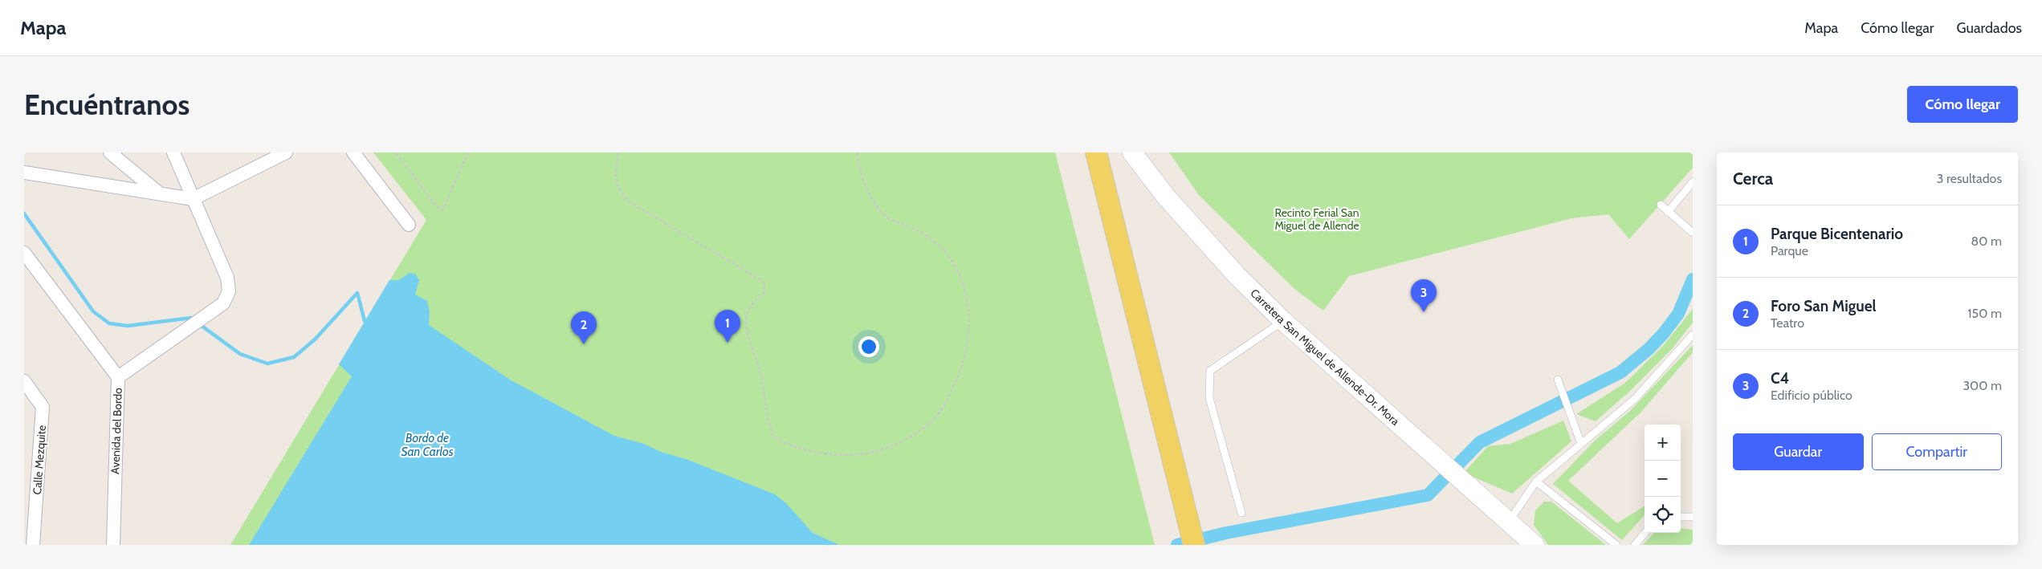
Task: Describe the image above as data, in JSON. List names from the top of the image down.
{
  "streets": {
    "main road": ["Carretera San Miguel de Allende-Dr. Mora"],
    "street": ["Avenida del Bordo", "Calle Mezquite"]
  },
  "water": ["Bordo de San Carlos"],
  "parks": ["Recinto Ferial San Miguel de Allende"],
  "page": {
    "header": "Mapa",
    "nav": ["Mapa", "Cómo llegar", "Guardados"],
    "buttons": [
      "Cómo llegar",
      ["Guardar", "Compartir"]
    ],
    "title": "Encuéntranos",
    "heading": ["Cerca", "3 resultados"],
    "list": [
      {
        "mark": "1",
        "name": "Parque Bicentenario",
        "note": "Parque",
        "value": "80 m"
      },
      {
        "mark": "2",
        "name": "Foro San Miguel",
        "note": "Teatro",
        "value": "150 m"
      },
      {
        "mark": "3",
        "name": "C4",
        "note": "Edificio público",
        "value": "300 m"
      }
    ],
    "pins": ["3", "1", "2"],
    "map_buttons": ["+", "−"]
  }
}
